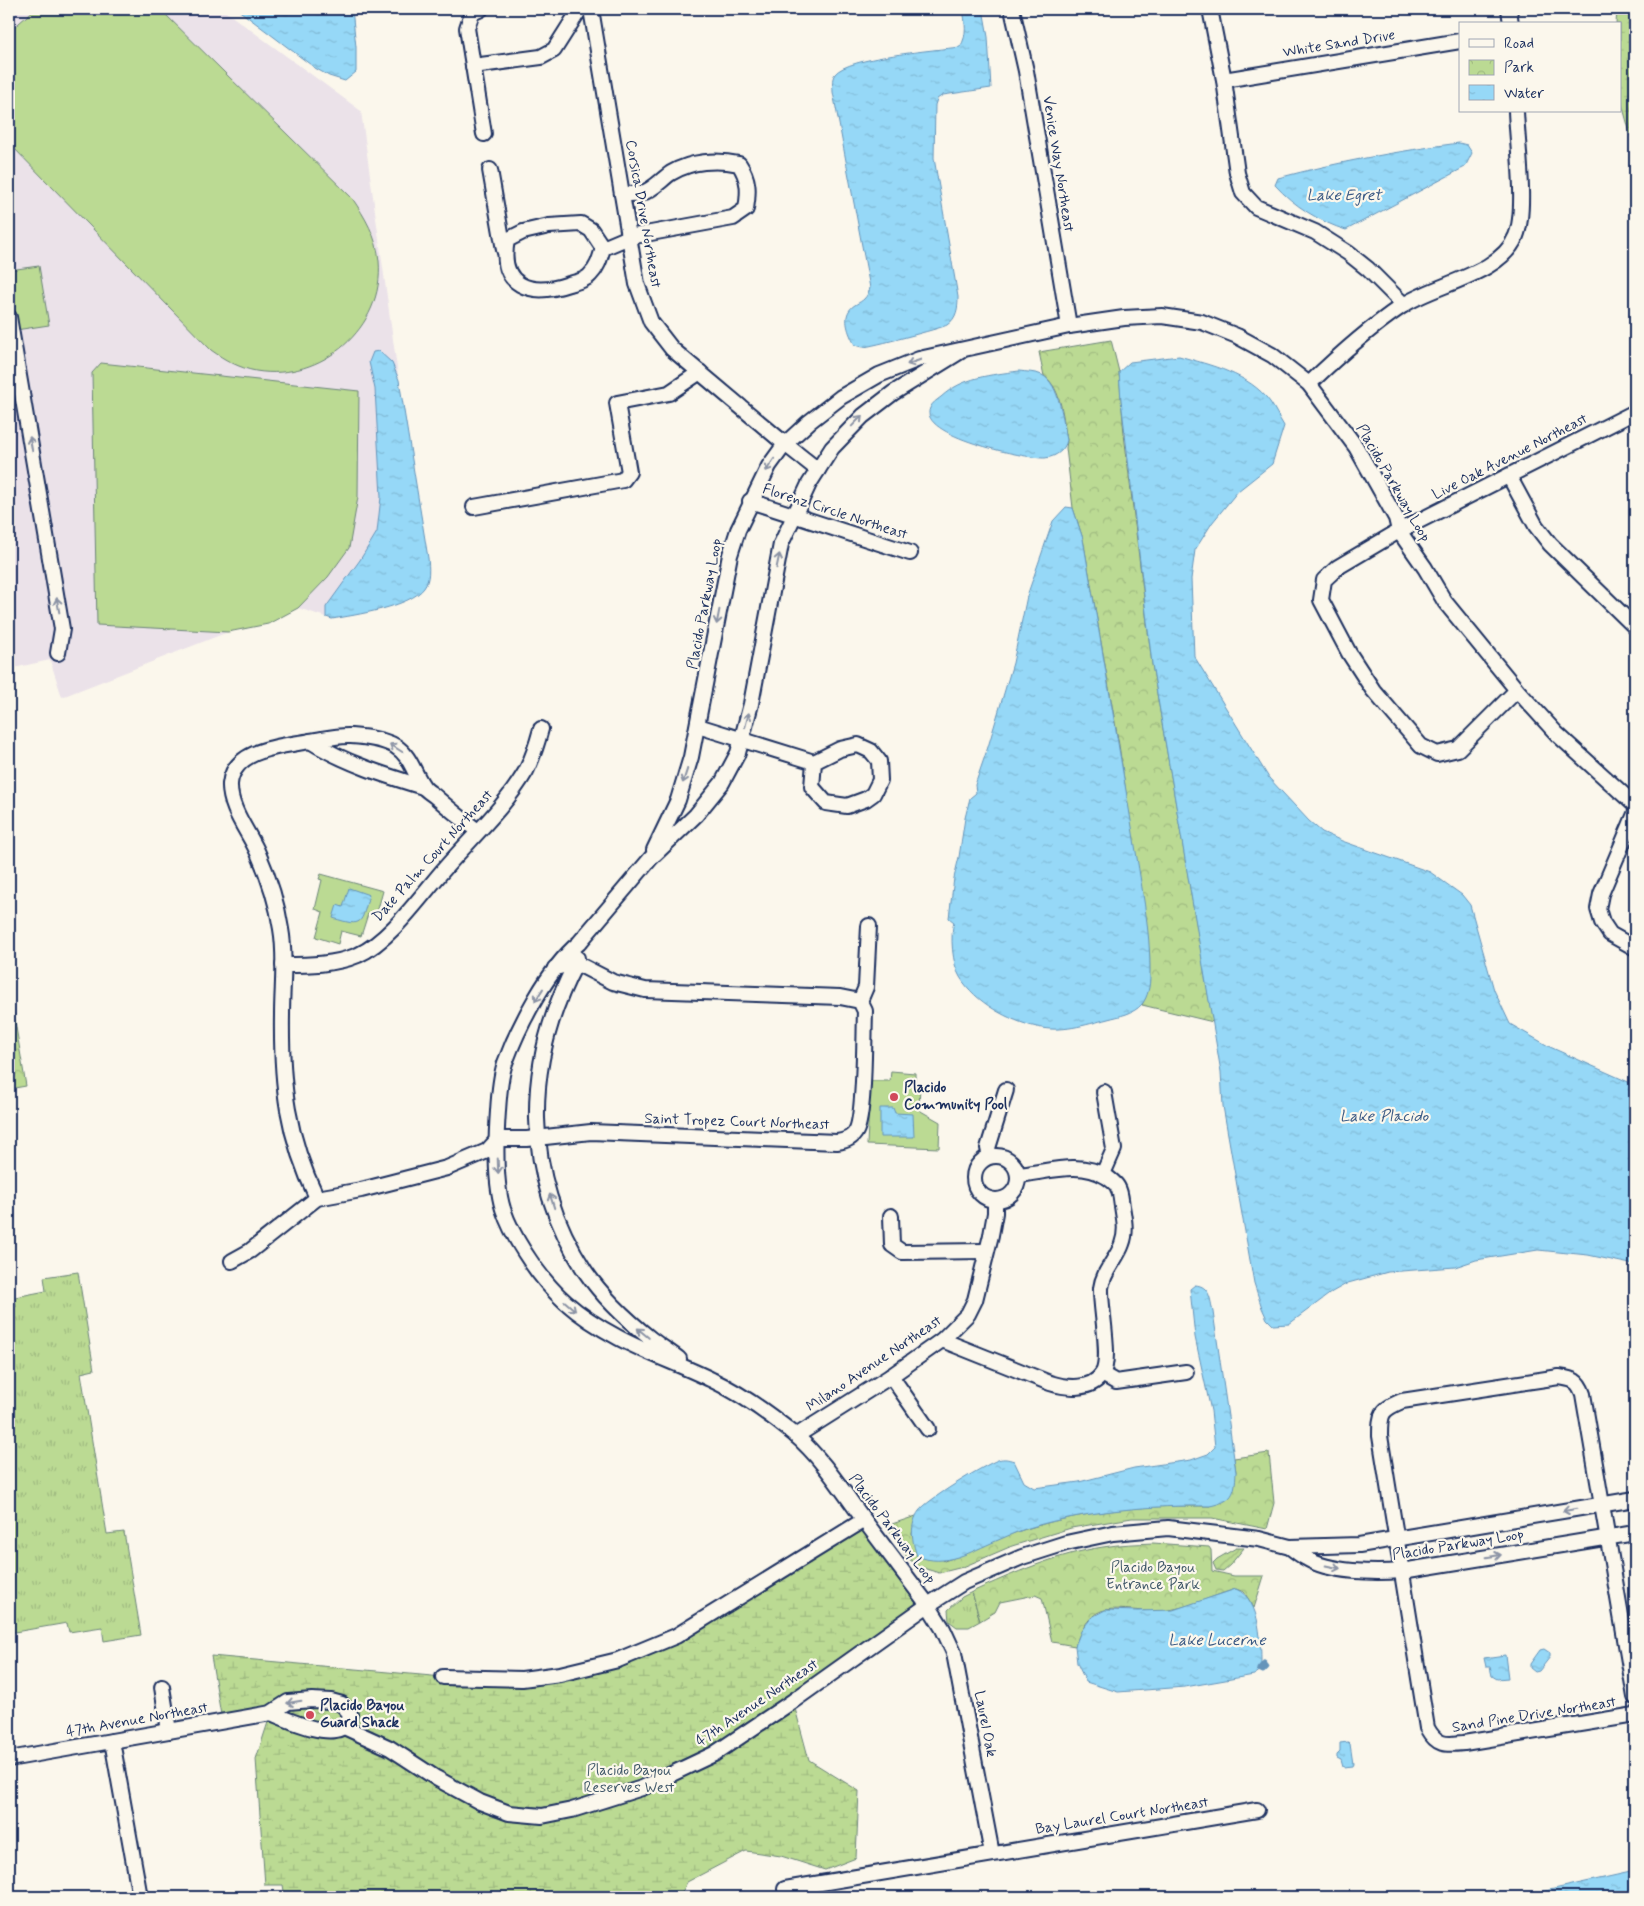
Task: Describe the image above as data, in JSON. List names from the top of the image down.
{
  "streets": {
    "street": [
      "White Sand Drive",
      "Venice Way Northeast",
      "Corsica Drive Northeast",
      "Live Oak Avenue Northeast",
      "Placido Parkway Loop",
      "Florenz Circle Northeast",
      "Date Palm Court Northeast",
      "Saint Tropez Court Northeast",
      "Milano Avenue Northeast",
      "47th Avenue Northeast",
      "Sand Pine Drive Northeast",
      "Laurel Oak",
      "Bay Laurel Court Northeast"
    ]
  },
  "crossings": [
    ["Venice Way Northeast", "Placido Parkway Loop"],
    ["Corsica Drive Northeast", "Placido Parkway Loop"],
    ["Live Oak Avenue Northeast", "Placido Parkway Loop"],
    ["Placido Parkway Loop", "Florenz Circle Northeast"],
    ["Placido Parkway Loop", "Saint Tropez Court Northeast"],
    ["Placido Parkway Loop", "Milano Avenue Northeast"],
    ["Placido Parkway Loop", "47th Avenue Northeast"],
    ["Placido Parkway Loop", "Sand Pine Drive Northeast"],
    ["Placido Parkway Loop", "Laurel Oak"],
    ["47th Avenue Northeast", "Laurel Oak"],
    ["Laurel Oak", "Bay Laurel Court Northeast"]
  ],
  "water": ["Lake Egret", "Lake Placido", "Lake Lucerne"],
  "parks": ["Placido Bayou Entrance Park", "Placido Bayou Reserves West"],
  "places": ["Placido Community Pool", "Placido Bayou Guard Shack"],
  "legend": ["Road", "Park", "Water"]
}
